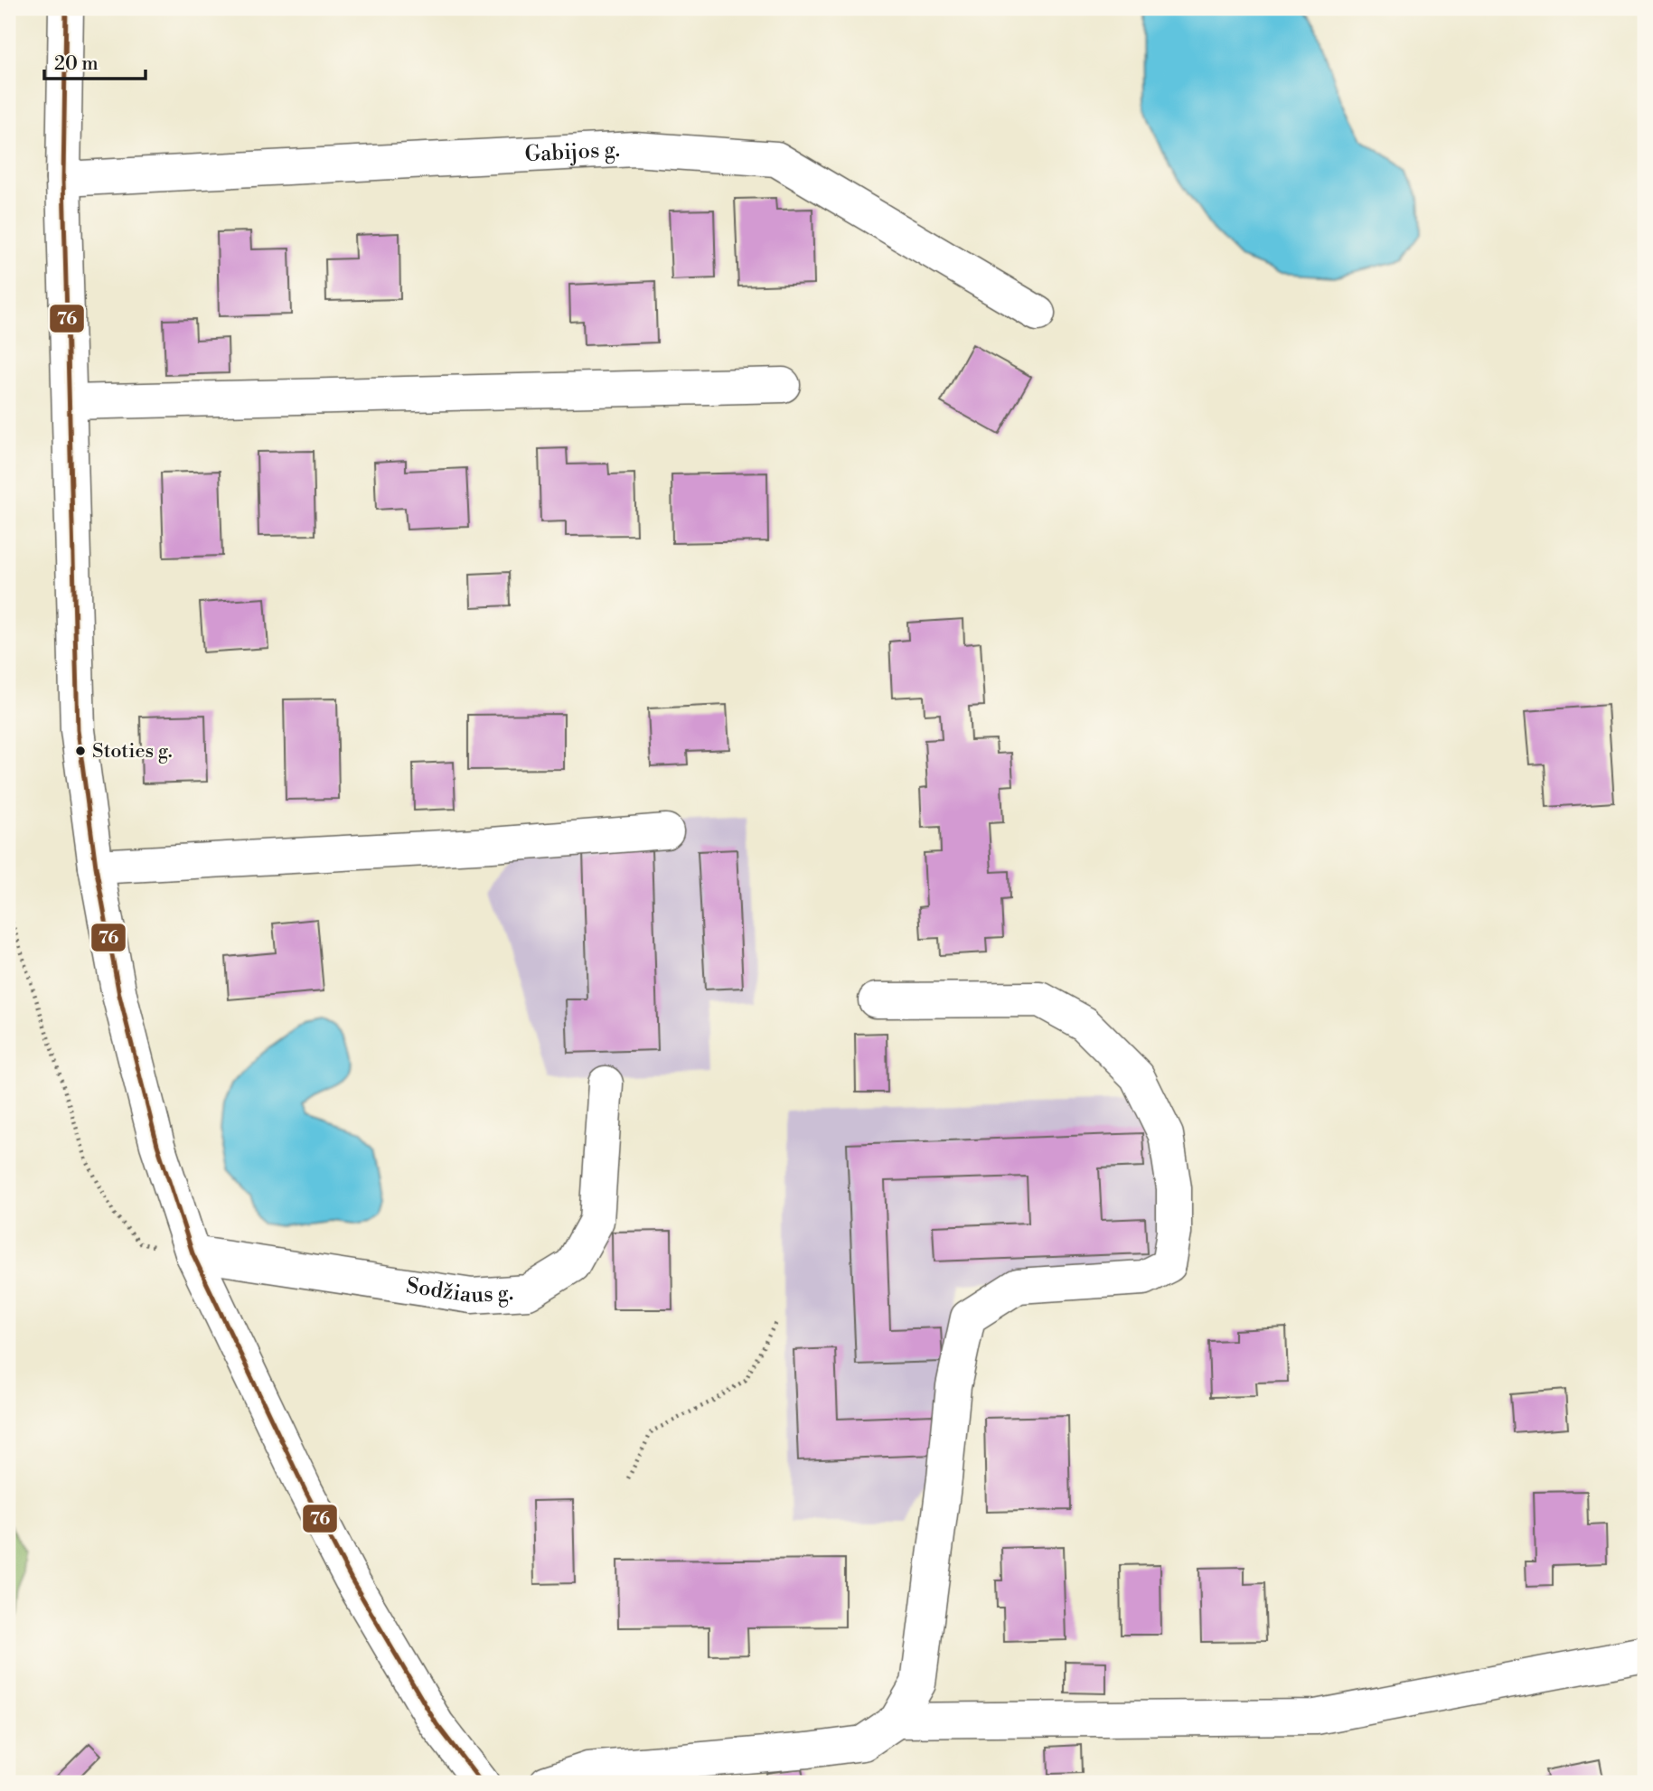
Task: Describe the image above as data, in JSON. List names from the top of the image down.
{
  "streets": {
    "street": ["Gabijos g.", "Sodžiaus g."]
  },
  "places": ["Stoties g."],
  "lines": ["transit line 76"],
  "scale_bar": "20 m"
}
